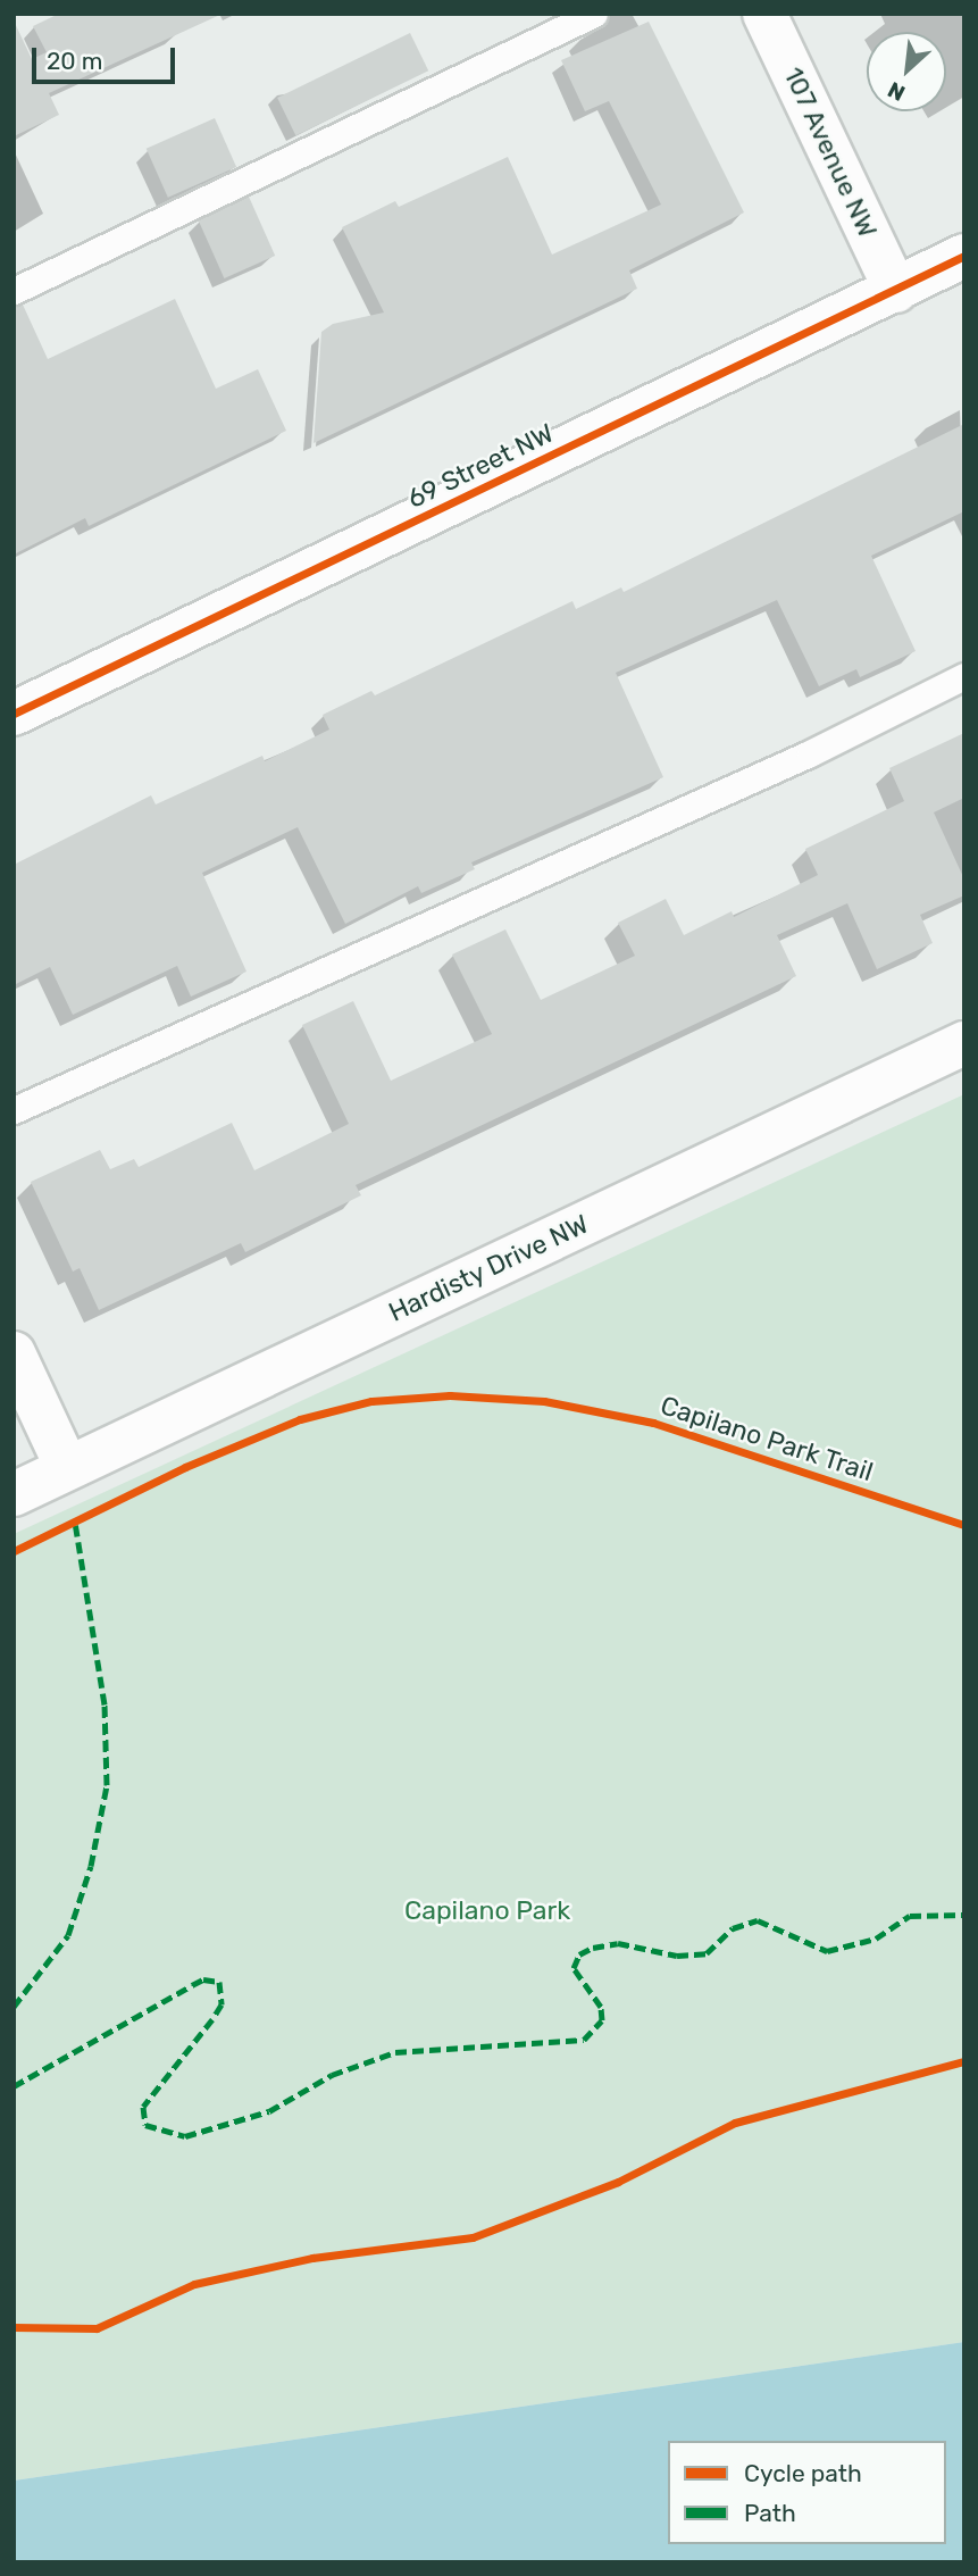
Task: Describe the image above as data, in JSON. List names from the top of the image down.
{
  "streets": {
    "street": ["107 Avenue NW", "69 Street NW", "Hardisty Drive NW"],
    "cycle path": ["Capilano Park Trail"]
  },
  "crossings": [
    ["107 Avenue NW", "69 Street NW"]
  ],
  "parks": ["Capilano Park"],
  "legend": ["Cycle path", "Path"],
  "scale_bar": "20 m",
  "north": "bottom left"
}
